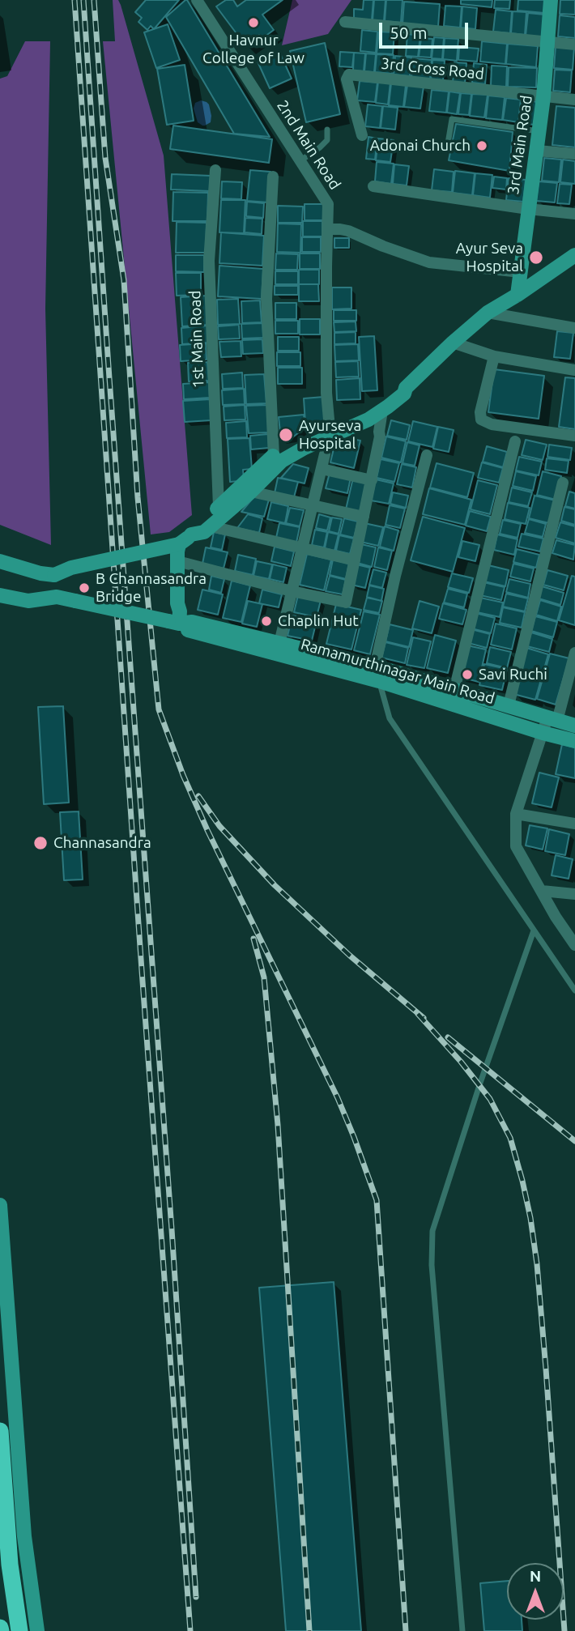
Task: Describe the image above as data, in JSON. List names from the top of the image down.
{
  "streets": {
    "main road": ["3rd Main Road", "Ramamurthinagar Main Road"],
    "street": ["3rd Cross Road", "2nd Main Road", "1st Main Road"]
  },
  "crossings": [
    ["3rd Cross Road", "3rd Main Road"]
  ],
  "places": [
    "Havnur College of Law",
    "Adonai Church",
    "Ayur Seva Hospital",
    "Ayurseva Hospital",
    "B Channasandra Bridge",
    "Chaplin Hut",
    "Savi Ruchi",
    "Channasandra"
  ],
  "scale_bar": "50 m",
  "north": "top"
}
